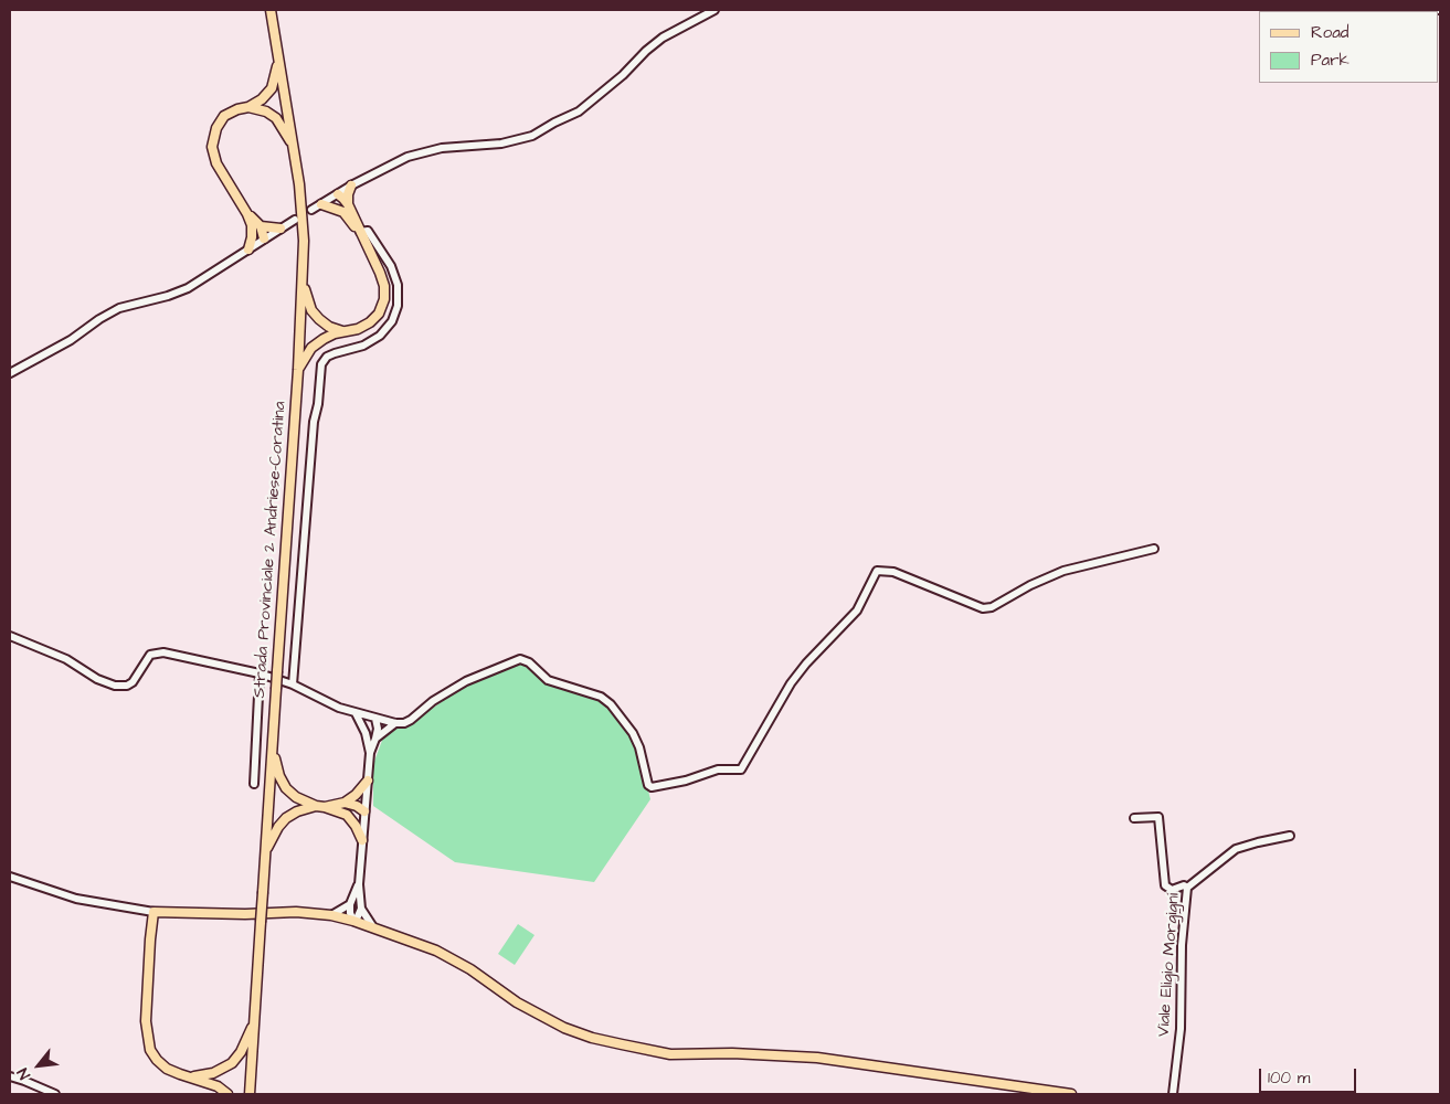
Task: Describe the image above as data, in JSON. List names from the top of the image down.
{
  "streets": {
    "main road": ["Strada Provinciale 2 Andriese-Coratina"],
    "street": ["Viale Eligio Morgigni"]
  },
  "legend": ["Road", "Park"],
  "scale_bar": "100 m",
  "north": "bottom left"
}
